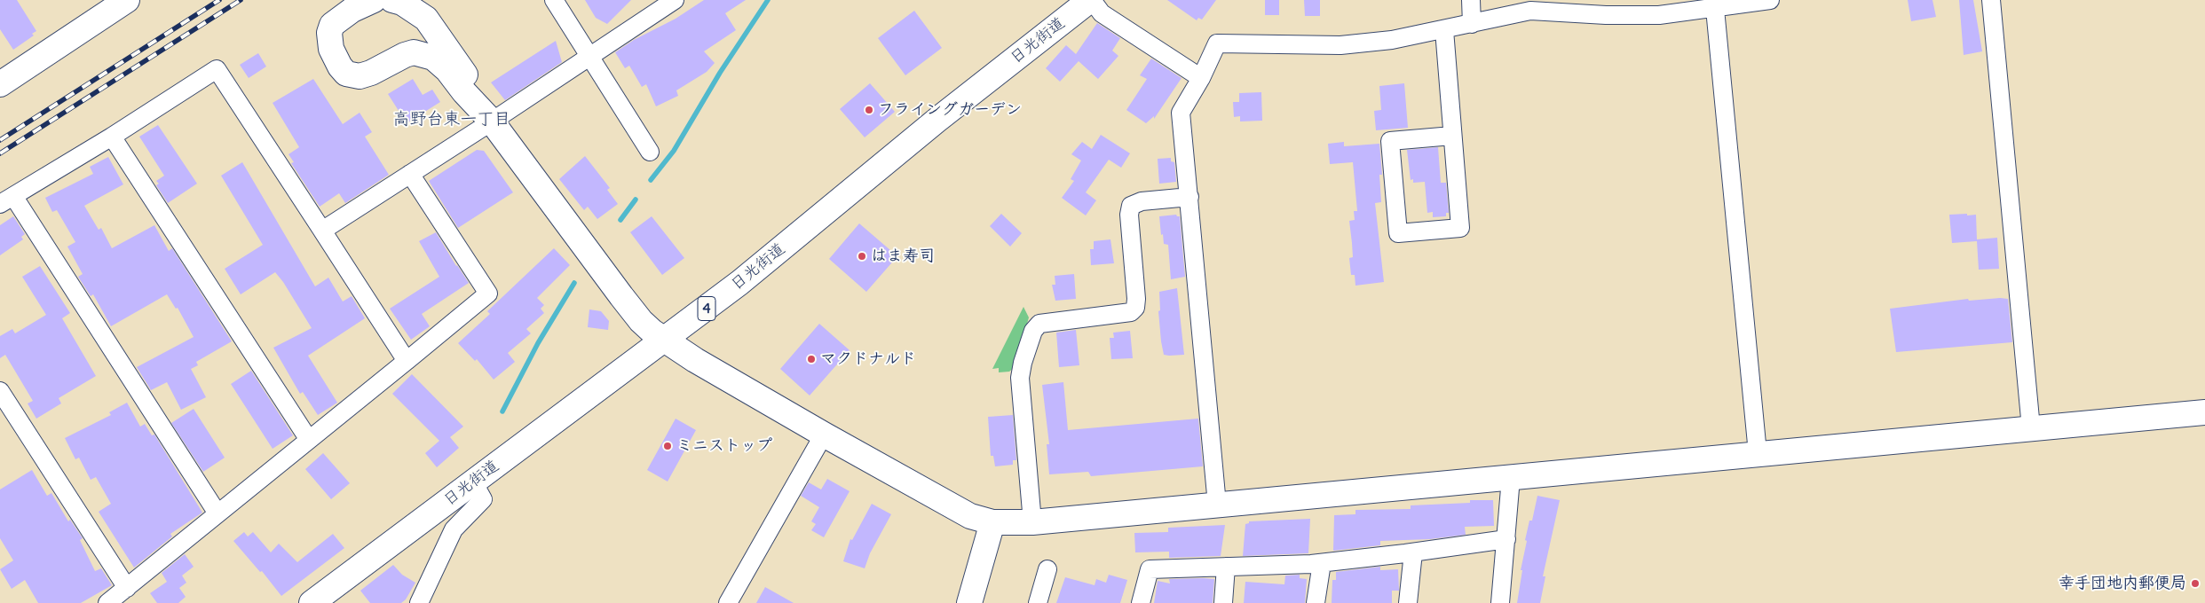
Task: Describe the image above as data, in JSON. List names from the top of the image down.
{
  "streets": {
    "main road": ["日光街道", "4"]
  },
  "districts": ["高野台東一丁目"],
  "places": [
    "フライングガーデン",
    "はま寿司",
    "マクドナルド",
    "ミニストップ",
    "幸手団地内郵便局"
  ]
}
